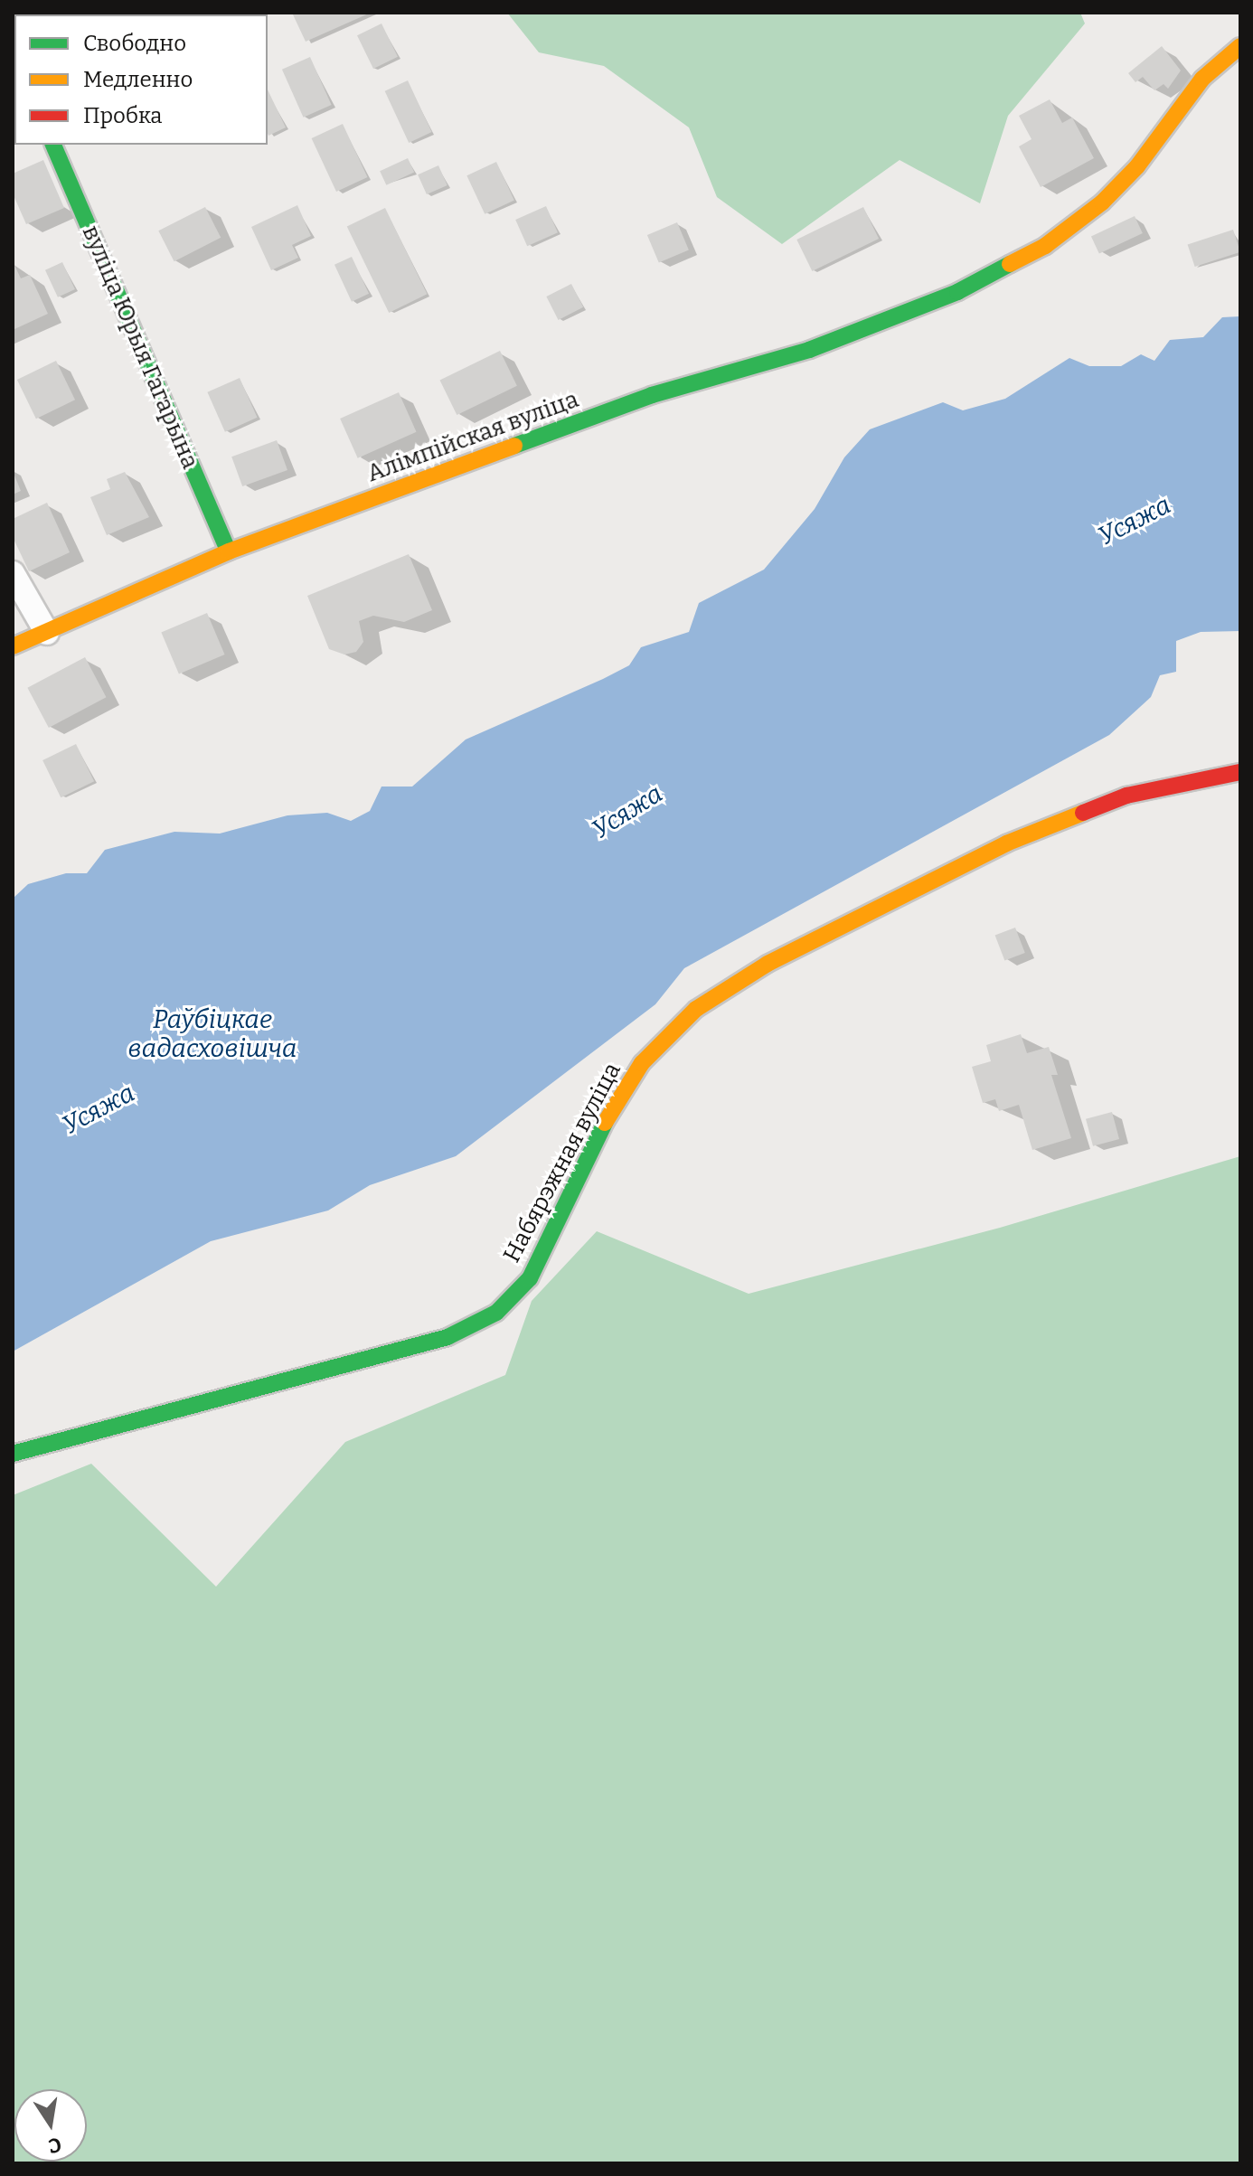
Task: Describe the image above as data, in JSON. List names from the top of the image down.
{
  "streets": {
    "street": ["вуліца Юрыя Гагарына", "Алімпійская вуліца", "Набярэжная вуліца"]
  },
  "crossings": [
    ["вуліца Юрыя Гагарына", "Алімпійская вуліца"]
  ],
  "water": ["Усяжа", "Раўбіцкае вадасховішча"],
  "legend": ["Свободно", "Медленно", "Пробка"],
  "north": "bottom"
}
